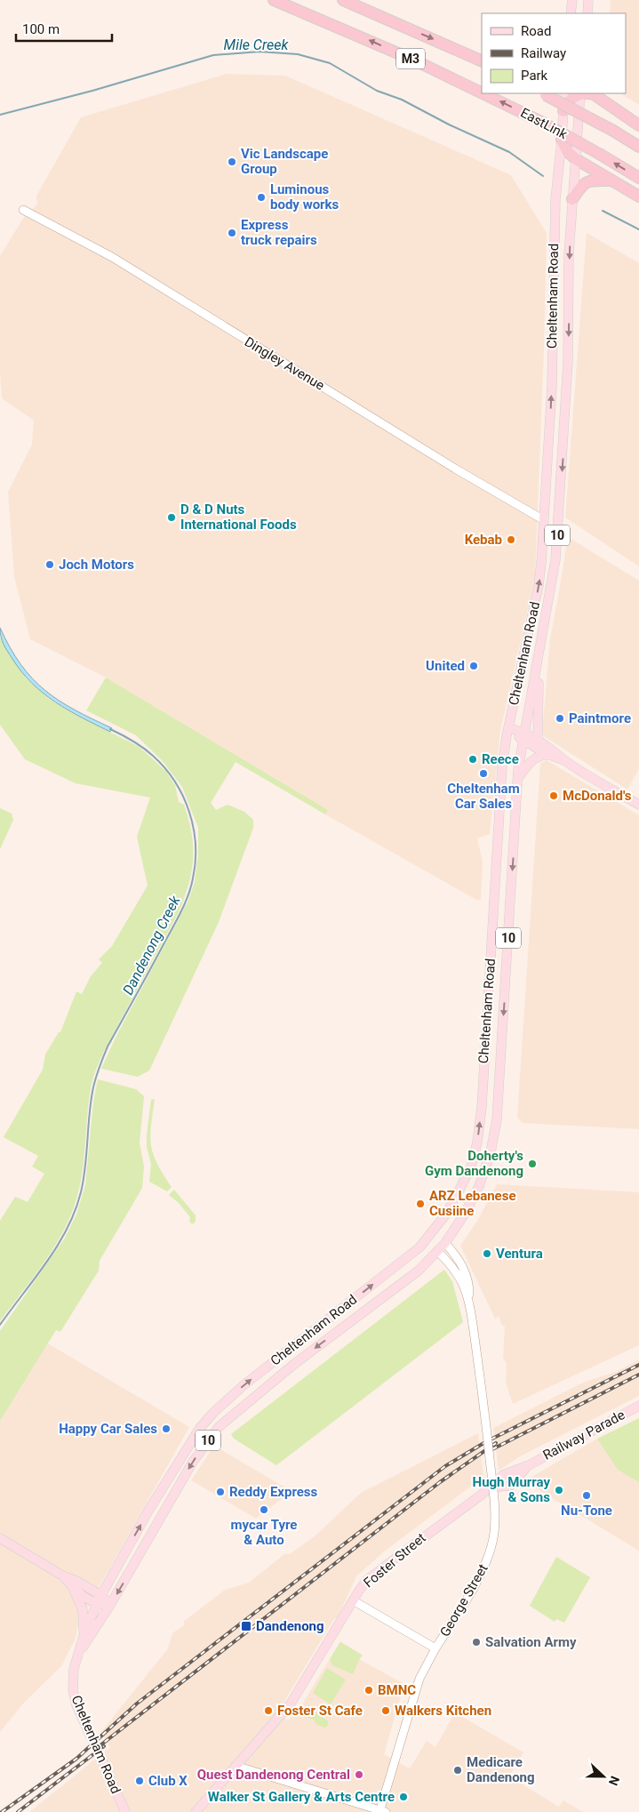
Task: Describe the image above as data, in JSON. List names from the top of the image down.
{
  "streets": {
    "highway": ["M3", "EastLink"],
    "main road": [
      "Cheltenham Road",
      "10",
      "Railway Parade",
      "Foster Street"
    ],
    "street": ["Dingley Avenue", "George Street"]
  },
  "crossings": [
    ["Cheltenham Road", "Dingley Avenue"],
    ["Cheltenham Road", "10"],
    ["Cheltenham Road", "George Street"],
    ["10", "George Street"],
    ["Railway Parade", "Foster Street"]
  ],
  "water": ["Mile Creek", "Dandenong Creek"],
  "places": {
    "other": [
      "Vic Landscape Group",
      "Luminous body works",
      "Express truck repairs",
      "D & D Nuts International Foods",
      "Kebab",
      "Joch Motors",
      "United",
      "Paintmore",
      "Reece",
      "Cheltenham Car Sales",
      "McDonald's",
      "Doherty's Gym Dandenong",
      "ARZ Lebanese Cusiine",
      "Ventura",
      "Happy Car Sales",
      "Hugh Murray & Sons",
      "Reddy Express",
      "Nu-Tone",
      "mycar Tyre & Auto",
      "Salvation Army",
      "BMNC",
      "Foster St Cafe",
      "Walkers Kitchen",
      "Medicare Dandenong",
      "Quest Dandenong Central",
      "Club X",
      "Walker St Gallery & Arts Centre"
    ],
    "transit": ["Dandenong"]
  },
  "legend": ["Road", "Railway", "Park"],
  "scale_bar": "100 m",
  "north": "right"
}
